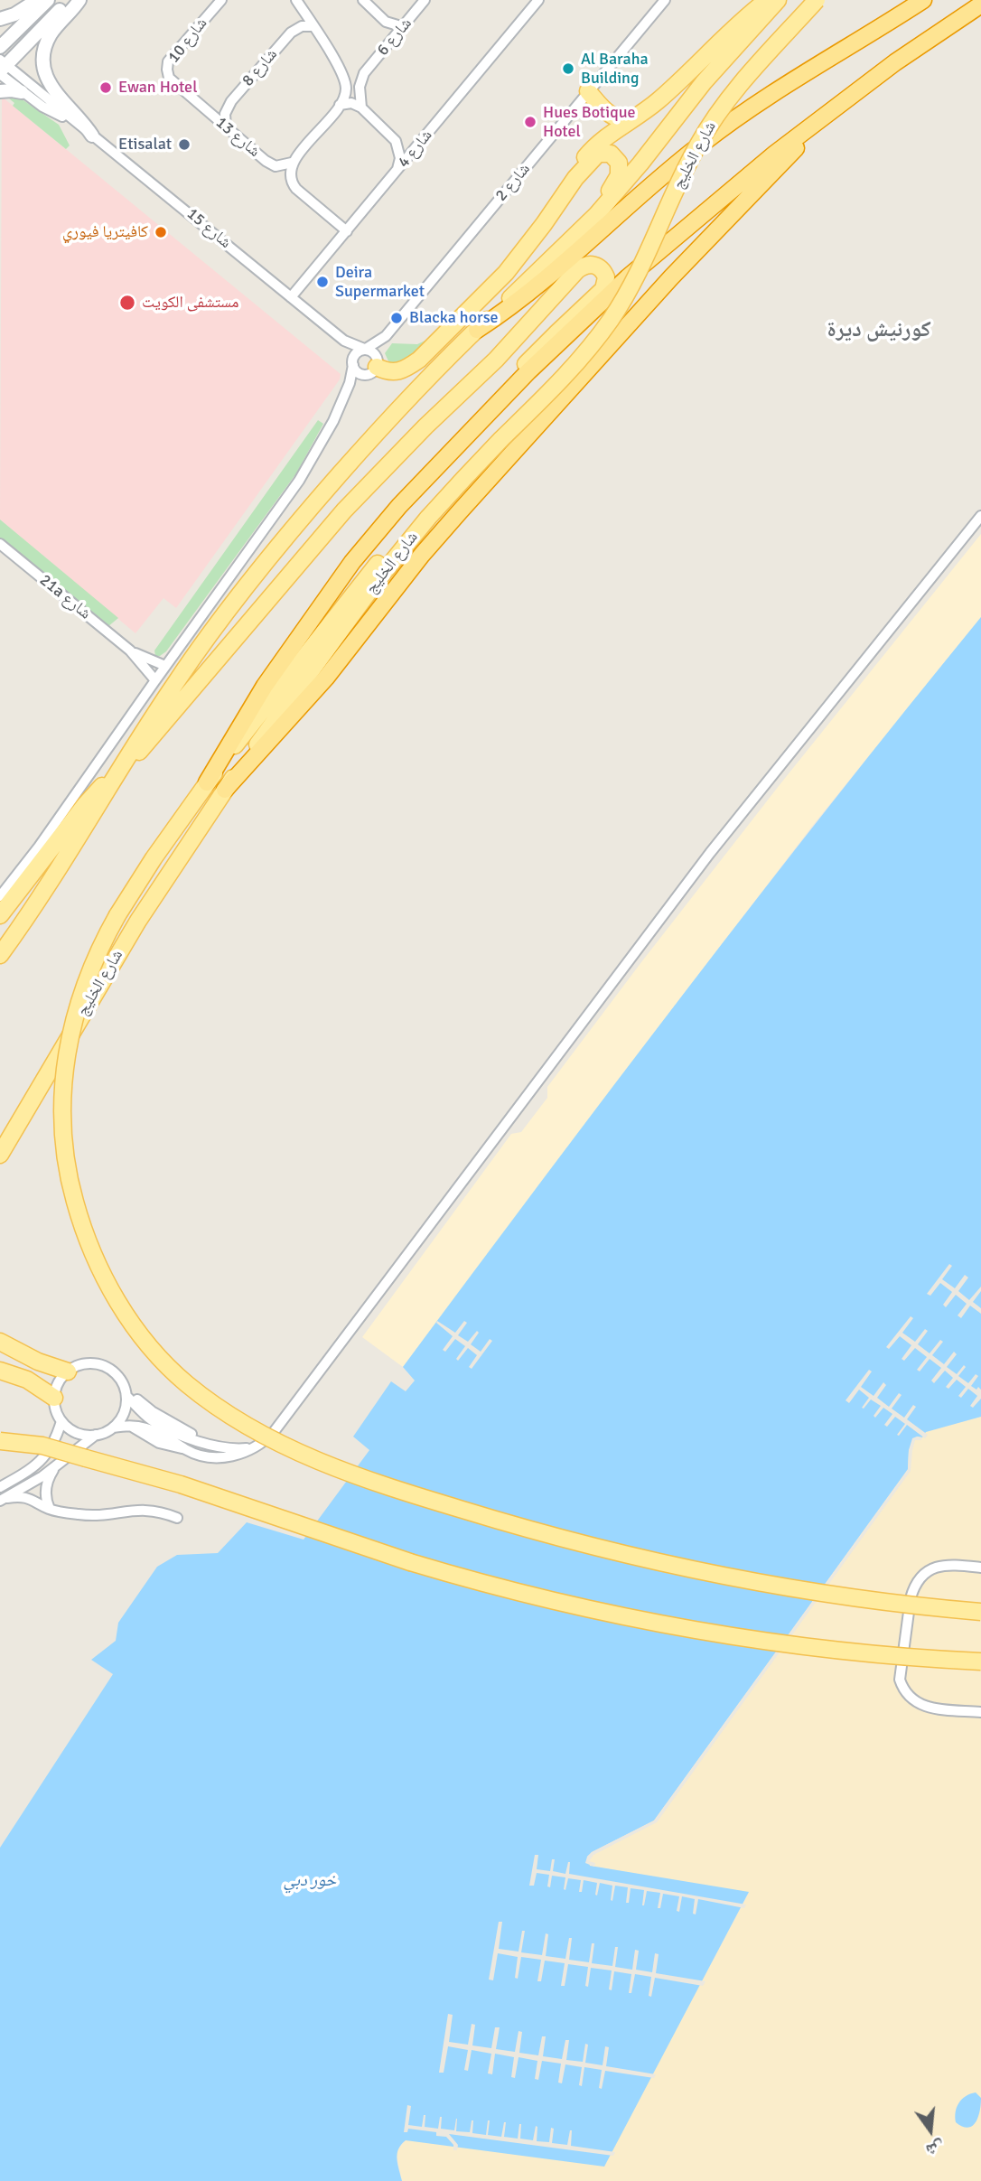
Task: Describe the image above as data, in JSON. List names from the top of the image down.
{
  "streets": {
    "main road": ["شارع الخليج"],
    "street": [
      "شارع 6",
      "شارع 10",
      "شارع 8",
      "شارع 13",
      "شارع 4",
      "شارع 2",
      "شارع 15",
      "21a شارع"
    ]
  },
  "crossings": [
    ["شارع 10", "شارع 13"],
    ["شارع 8", "شارع 13"],
    ["شارع 13", "شارع 4"],
    ["شارع 4", "شارع 15"],
    ["شارع 2", "شارع 15"]
  ],
  "districts": ["كورنيش ديرة"],
  "water": ["خور دبي"],
  "places": [
    "Al Baraha Building",
    "Ewan Hotel",
    "Hues Botique Hotel",
    "Etisalat",
    "كافيتريا فيوري",
    "Deira Supermarket",
    "مستشفى الكويت",
    "Blacka horse"
  ],
  "north": "bottom"
}
